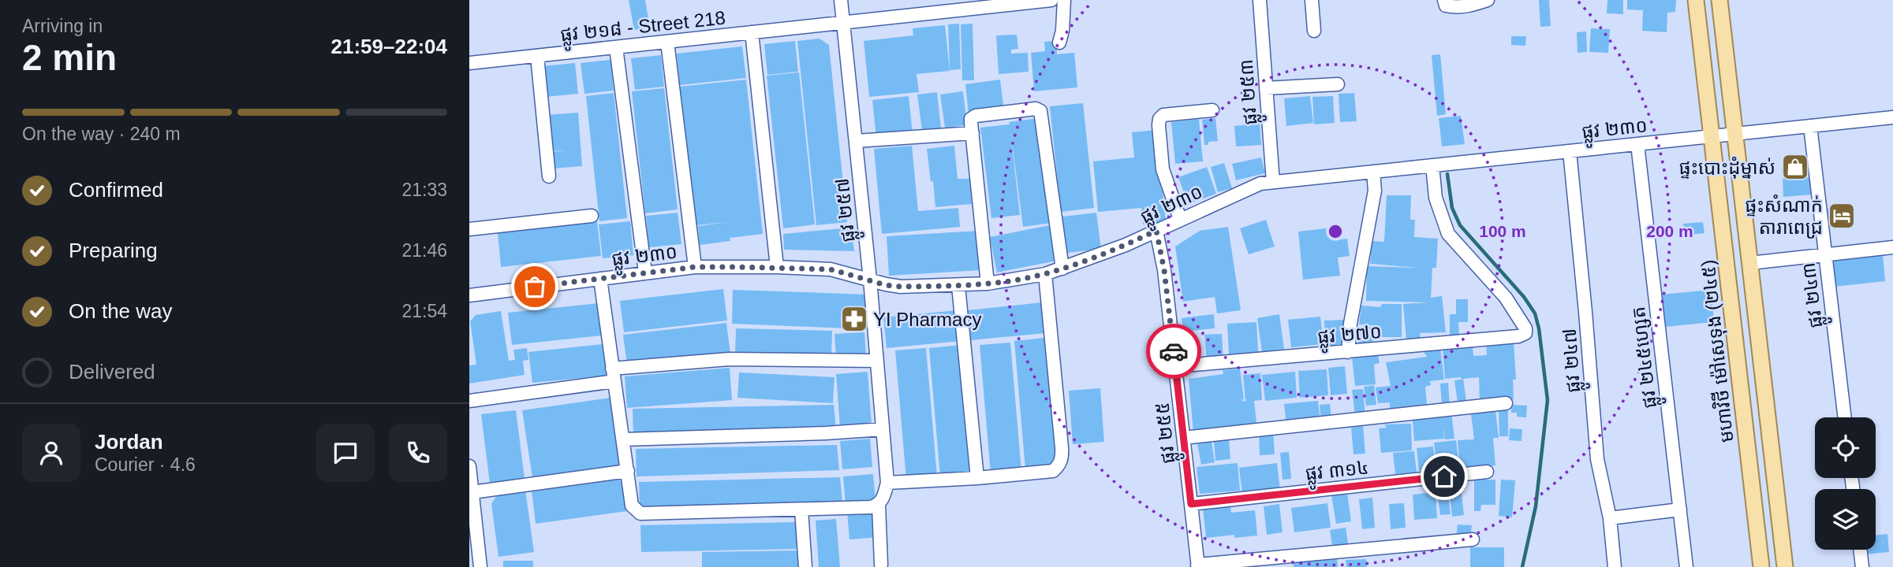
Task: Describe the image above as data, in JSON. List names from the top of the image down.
{
  "streets": {
    "main road": ["មហាវិថី ម៉ៅសេទុង (២៤៥)"],
    "street": [
      "ផ្លូវ ២១៨ - Street 218",
      "ផ្លូវ ២៥៣",
      "ផ្លូវ ២៣០",
      "ផ្លូវ ២៥៧",
      "ផ្លូវ ២៤៣",
      "ផ្លូវ ២៧០",
      "ផ្លូវ ២៤៥ហ្សេត",
      "ផ្លូវ ២៤៧",
      "ផ្លូវ ២៥៥",
      "ផ្លូវ ៣១៤"
    ]
  },
  "crossings": [
    ["ផ្លូវ ២១៨ - Street 218", "ផ្លូវ ២៥៧"],
    ["ផ្លូវ ២៥៣", "ផ្លូវ ២៣០"],
    ["ផ្លូវ ២៣០", "ផ្លូវ ២៥៧"],
    ["ផ្លូវ ២៣០", "ផ្លូវ ២៤៣"],
    ["ផ្លូវ ២៣០", "ផ្លូវ ២៧០"],
    ["ផ្លូវ ២៣០", "មហាវិថី ម៉ៅសេទុង (២៤៥)"],
    ["ផ្លូវ ២៣០", "ផ្លូវ ២៤៥ហ្សេត"],
    ["ផ្លូវ ២៣០", "ផ្លូវ ២៤៧"],
    ["ផ្លូវ ២៣០", "ផ្លូវ ២៥៥"],
    ["ផ្លូវ ២៧០", "ផ្លូវ ២៥៥"],
    ["ផ្លូវ ២៥៥", "ផ្លូវ ៣១៤"]
  ],
  "places": {
    "shop": ["ផ្ទះបោះដុំម្នាស់"],
    "hotel": ["ផ្ទះសំណាក់ តារាពេជ្រ"],
    "pharmacy": ["YI Pharmacy"]
  },
  "page": {
    "heading": ["2 min", "Arriving in", "21:59–22:04"],
    "panel": ["Jordan", "Courier · 4.6"],
    "bar": "On the way · 240 m",
    "list": [
      ["Confirmed", "21:33"],
      ["Preparing", "21:46"],
      ["On the way", "21:54"],
      "Delivered"
    ]
  },
  "rings": ["100 m", "200 m"]
}
